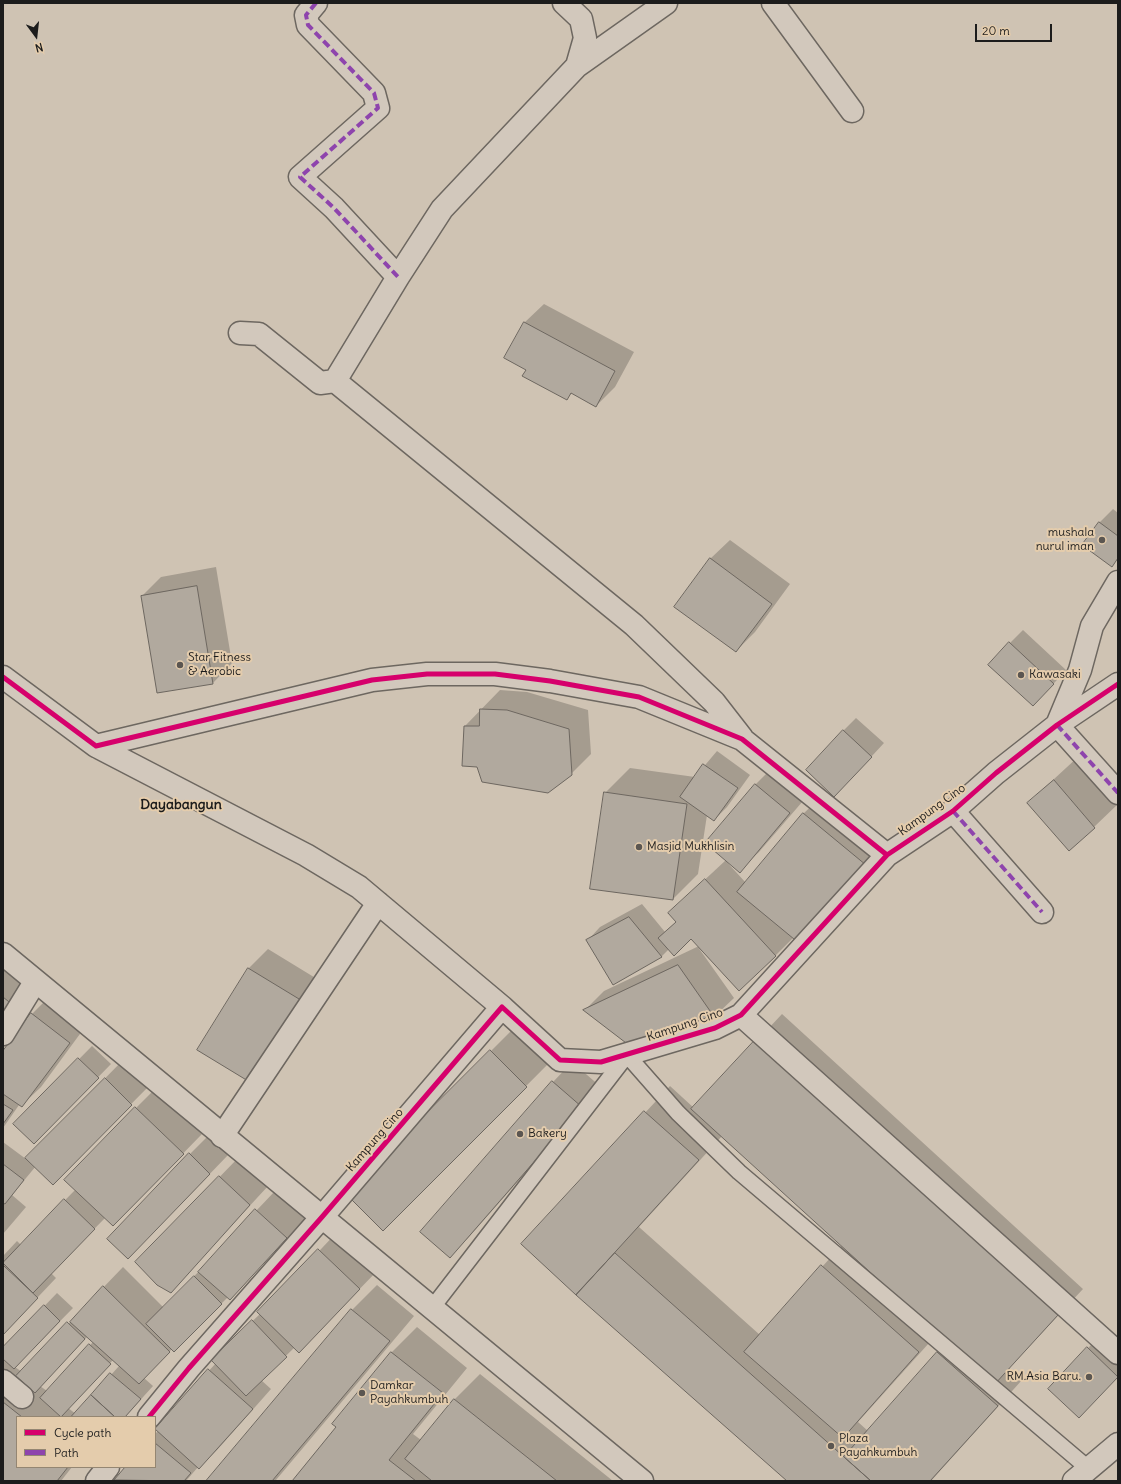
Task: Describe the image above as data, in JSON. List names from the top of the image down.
{
  "streets": {
    "main road": ["Kampung Cino"]
  },
  "districts": ["Dayabangun"],
  "places": [
    "mushala nurul iman",
    "Star Fitness & Aerobic",
    "Kawasaki",
    "Masjid Mukhlisin",
    "Bakery",
    "RM.Asia Baru.",
    "Damkar Payahkumbuh",
    "Plaza Payahkumbuh"
  ],
  "legend": ["Cycle path", "Path"],
  "scale_bar": "20 m",
  "north": "bottom"
}
